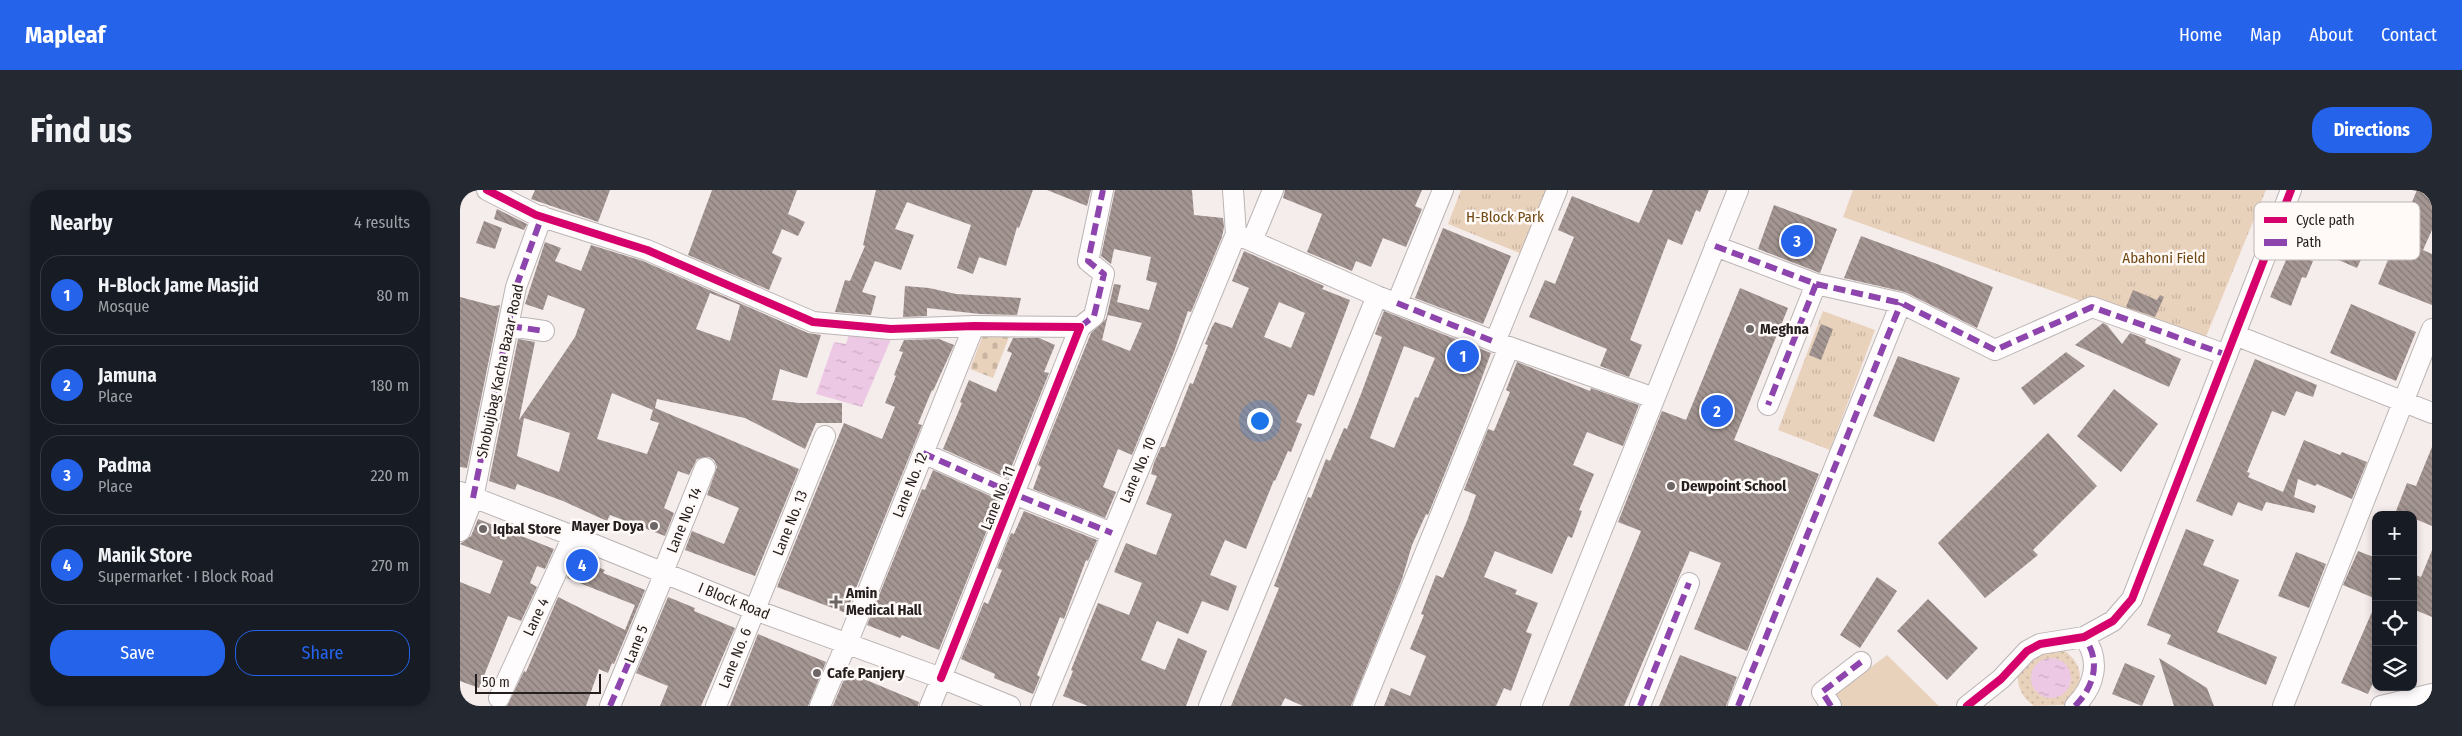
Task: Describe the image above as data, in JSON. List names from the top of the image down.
{
  "streets": {
    "street": [
      "Shobujbag Kacha Bazar Road",
      "Lane No. 10",
      "Lane No. 12",
      "Lane No. 11",
      "Lane No. 14",
      "Lane No. 13",
      "I Block Road",
      "Lane 4",
      "Lane 5",
      "Lane No. 6"
    ]
  },
  "crossings": [
    ["Shobujbag Kacha Bazar Road", "I Block Road"],
    ["Lane No. 12", "I Block Road"],
    ["Lane No. 11", "I Block Road"],
    ["Lane No. 14", "I Block Road"],
    ["Lane No. 14", "Lane 5"],
    ["Lane No. 13", "I Block Road"],
    ["Lane No. 13", "Lane No. 6"],
    ["I Block Road", "Lane 4"],
    ["I Block Road", "Lane 5"],
    ["I Block Road", "Lane No. 6"]
  ],
  "parks": ["H-Block Park", "Abahoni Field"],
  "places": {
    "other": [
      "Meghna",
      "Dewpoint School",
      "Mayer Doya",
      "Iqbal Store",
      "Cafe Panjery"
    ],
    "health": ["Amin Medical Hall"]
  },
  "legend": ["Cycle path", "Path"],
  "scale_bar": "50 m",
  "page": {
    "header": "Mapleaf",
    "nav": [
      "Home",
      "Map",
      "About",
      "Contact"
    ],
    "buttons": [
      "Directions",
      ["Save", "Share"]
    ],
    "title": "Find us",
    "heading": ["Nearby", "4 results"],
    "pins": [
      "3",
      "1",
      "2",
      "4"
    ],
    "list": [
      {
        "mark": "1",
        "name": "H-Block Jame Masjid",
        "note": "Mosque",
        "value": "80 m"
      },
      {
        "mark": "2",
        "name": "Jamuna",
        "note": "Place",
        "value": "180 m"
      },
      {
        "mark": "3",
        "name": "Padma",
        "note": "Place",
        "value": "220 m"
      },
      {
        "mark": "4",
        "name": "Manik Store",
        "note": "Supermarket · I Block Road",
        "value": "270 m"
      }
    ],
    "map_buttons": ["+", "−"],
    "scale": "50 m"
  }
}
